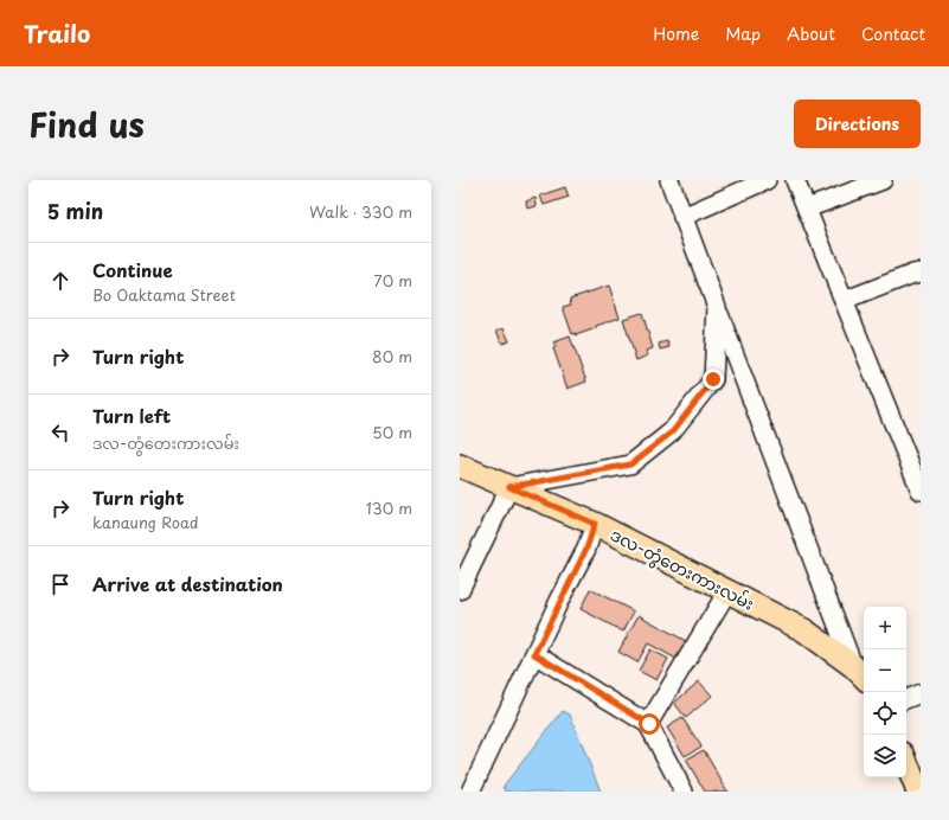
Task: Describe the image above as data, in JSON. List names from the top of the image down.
{
  "streets": {
    "main road": ["ဒလ-တွံတေးကားလမ်း"]
  },
  "page": {
    "header": "Trailo",
    "nav": [
      "Home",
      "Map",
      "About",
      "Contact"
    ],
    "title": "Find us",
    "buttons": "Directions",
    "heading": ["5 min", "Walk · 330 m"],
    "list": [
      ["Continue", "Bo Oaktama Street", "70 m"],
      ["Turn right", "80 m"],
      ["Turn left", "ဒလ-တွံတေးကားလမ်း", "50 m"],
      ["Turn right", "kanaung Road", "130 m"],
      "Arrive at destination"
    ],
    "map_buttons": ["+", "−"]
  }
}
